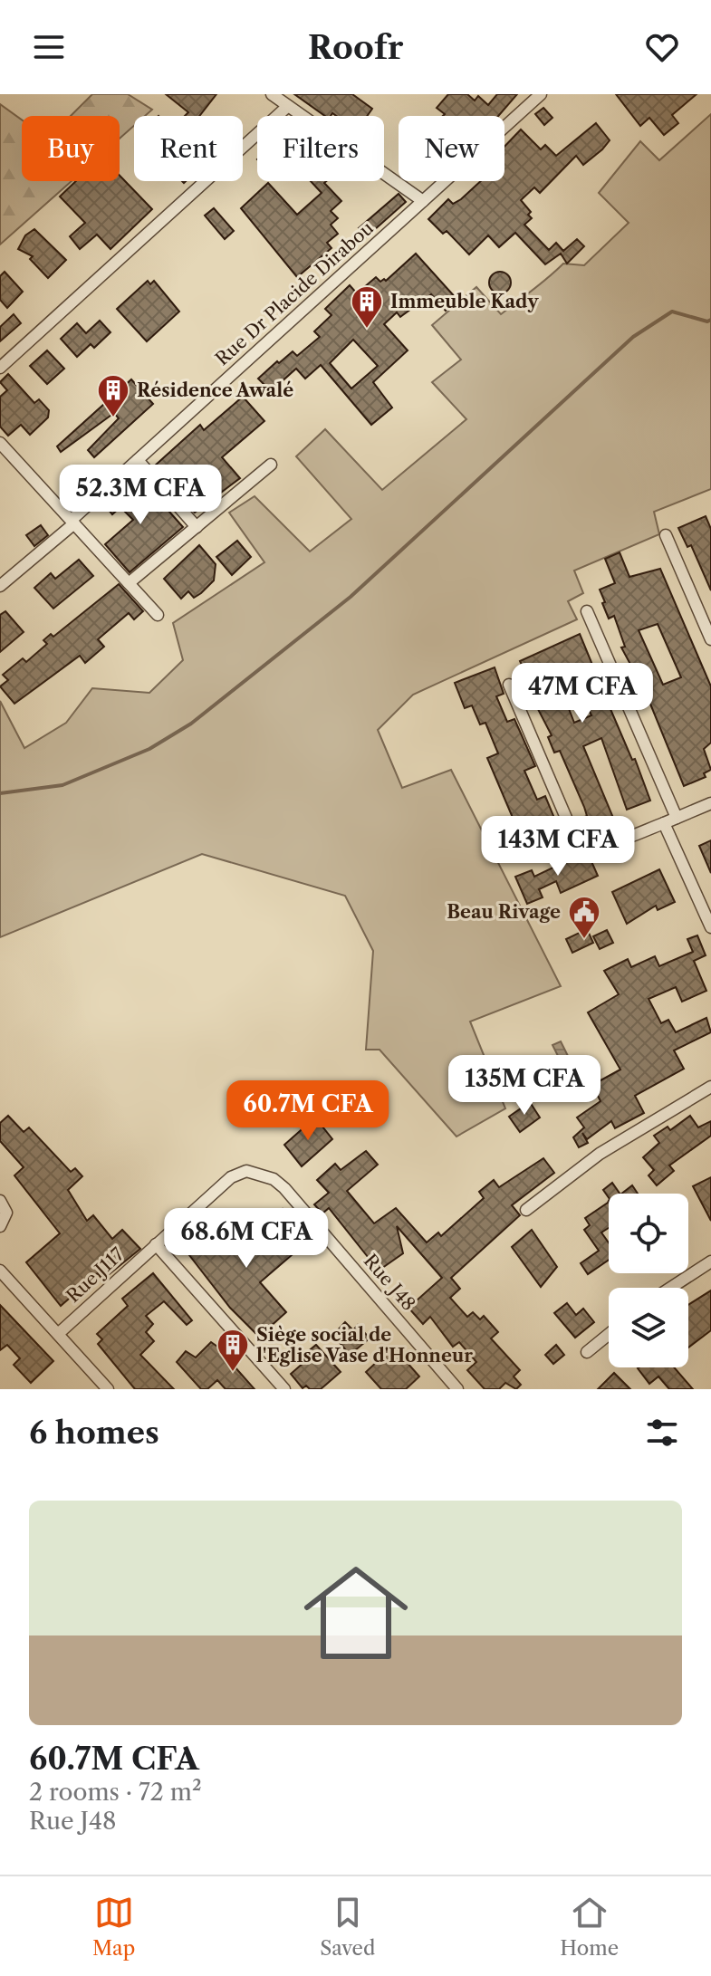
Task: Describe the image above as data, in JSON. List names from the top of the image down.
{
  "streets": {
    "street": ["Rue Dr Placide Dirabou", "Rue J117", "Rue J48"]
  },
  "crossings": [
    ["Rue J117", "Rue J48"]
  ],
  "places": {
    "building": ["Immeuble Kady", "Résidence Awalé", "Siège social de l'Eglise Vase d'Honneur"],
    "public building": ["Beau Rivage"]
  },
  "page": {
    "header": "Roofr",
    "chip": [
      "Buy",
      "Rent",
      "Filters",
      "New"
    ],
    "price": [
      "52.3M CFA",
      "47M CFA",
      "143M CFA",
      "135M CFA",
      "60.7M CFA",
      "68.6M CFA"
    ],
    "heading": "6 homes",
    "list": [
      {
        "name": "60.7M CFA",
        "note": "2 rooms · 72 m² · Rue J48"
      }
    ],
    "tabs": ["Map", "Saved", "Home"]
  }
}
